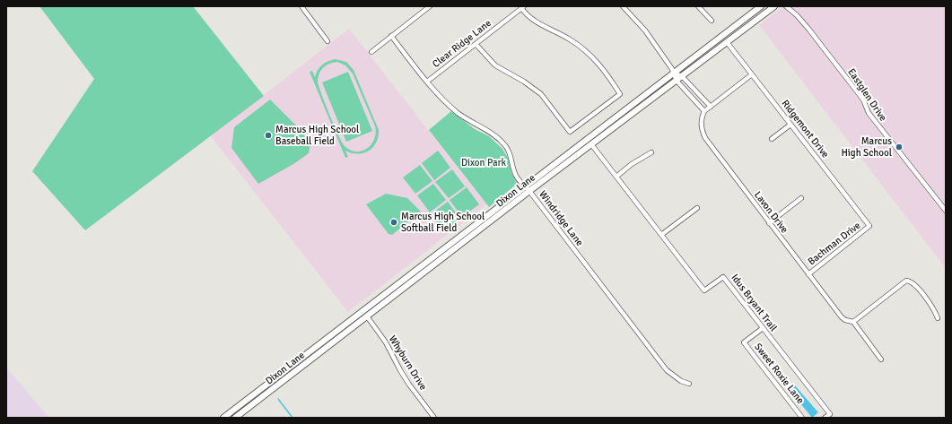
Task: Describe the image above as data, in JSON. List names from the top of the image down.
{
  "streets": {
    "main road": ["Dixon Lane"],
    "street": [
      "Clear Ridge Lane",
      "Eastglen Drive",
      "Ridgemont Drive",
      "Lavon Drive",
      "Windridge Lane",
      "Bachman Drive",
      "Idus Bryant Trail",
      "Whyburn Drive",
      "Sweet Roxie Lane"
    ]
  },
  "crossings": [
    ["Clear Ridge Lane", "Windridge Lane"],
    ["Ridgemont Drive", "Dixon Lane"],
    ["Ridgemont Drive", "Bachman Drive"],
    ["Dixon Lane", "Windridge Lane"],
    ["Dixon Lane", "Idus Bryant Trail"],
    ["Dixon Lane", "Whyburn Drive"],
    ["Lavon Drive", "Bachman Drive"],
    ["Idus Bryant Trail", "Sweet Roxie Lane"]
  ],
  "parks": ["Dixon Park"],
  "places": ["Marcus High School Baseball Field", "Marcus High School", "Marcus High School Softball Field"]
}
